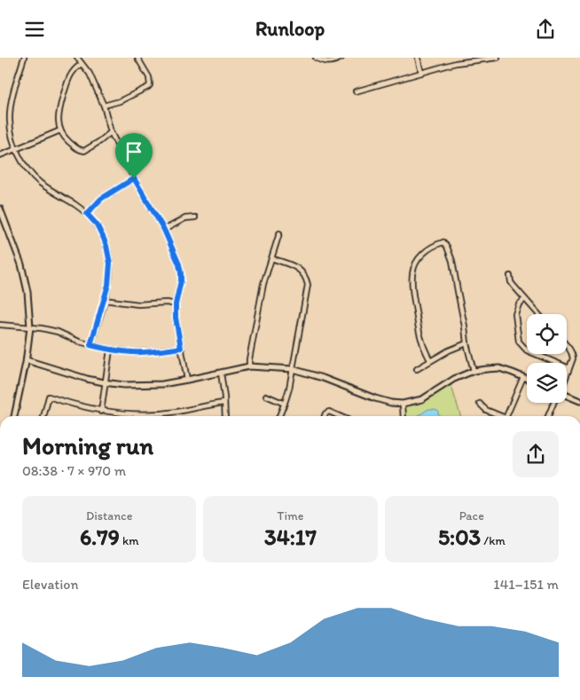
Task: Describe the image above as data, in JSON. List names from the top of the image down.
{
  "page": {
    "header": "Runloop",
    "heading": ["Morning run", "08:38 · 7 × 970 m"],
    "stats": [
      ["Distance", "6.79 km"],
      ["Time", "34:17"],
      ["Pace", "5:03 /km"]
    ],
    "chart": ["Elevation", "141–151 m"]
  }
}
